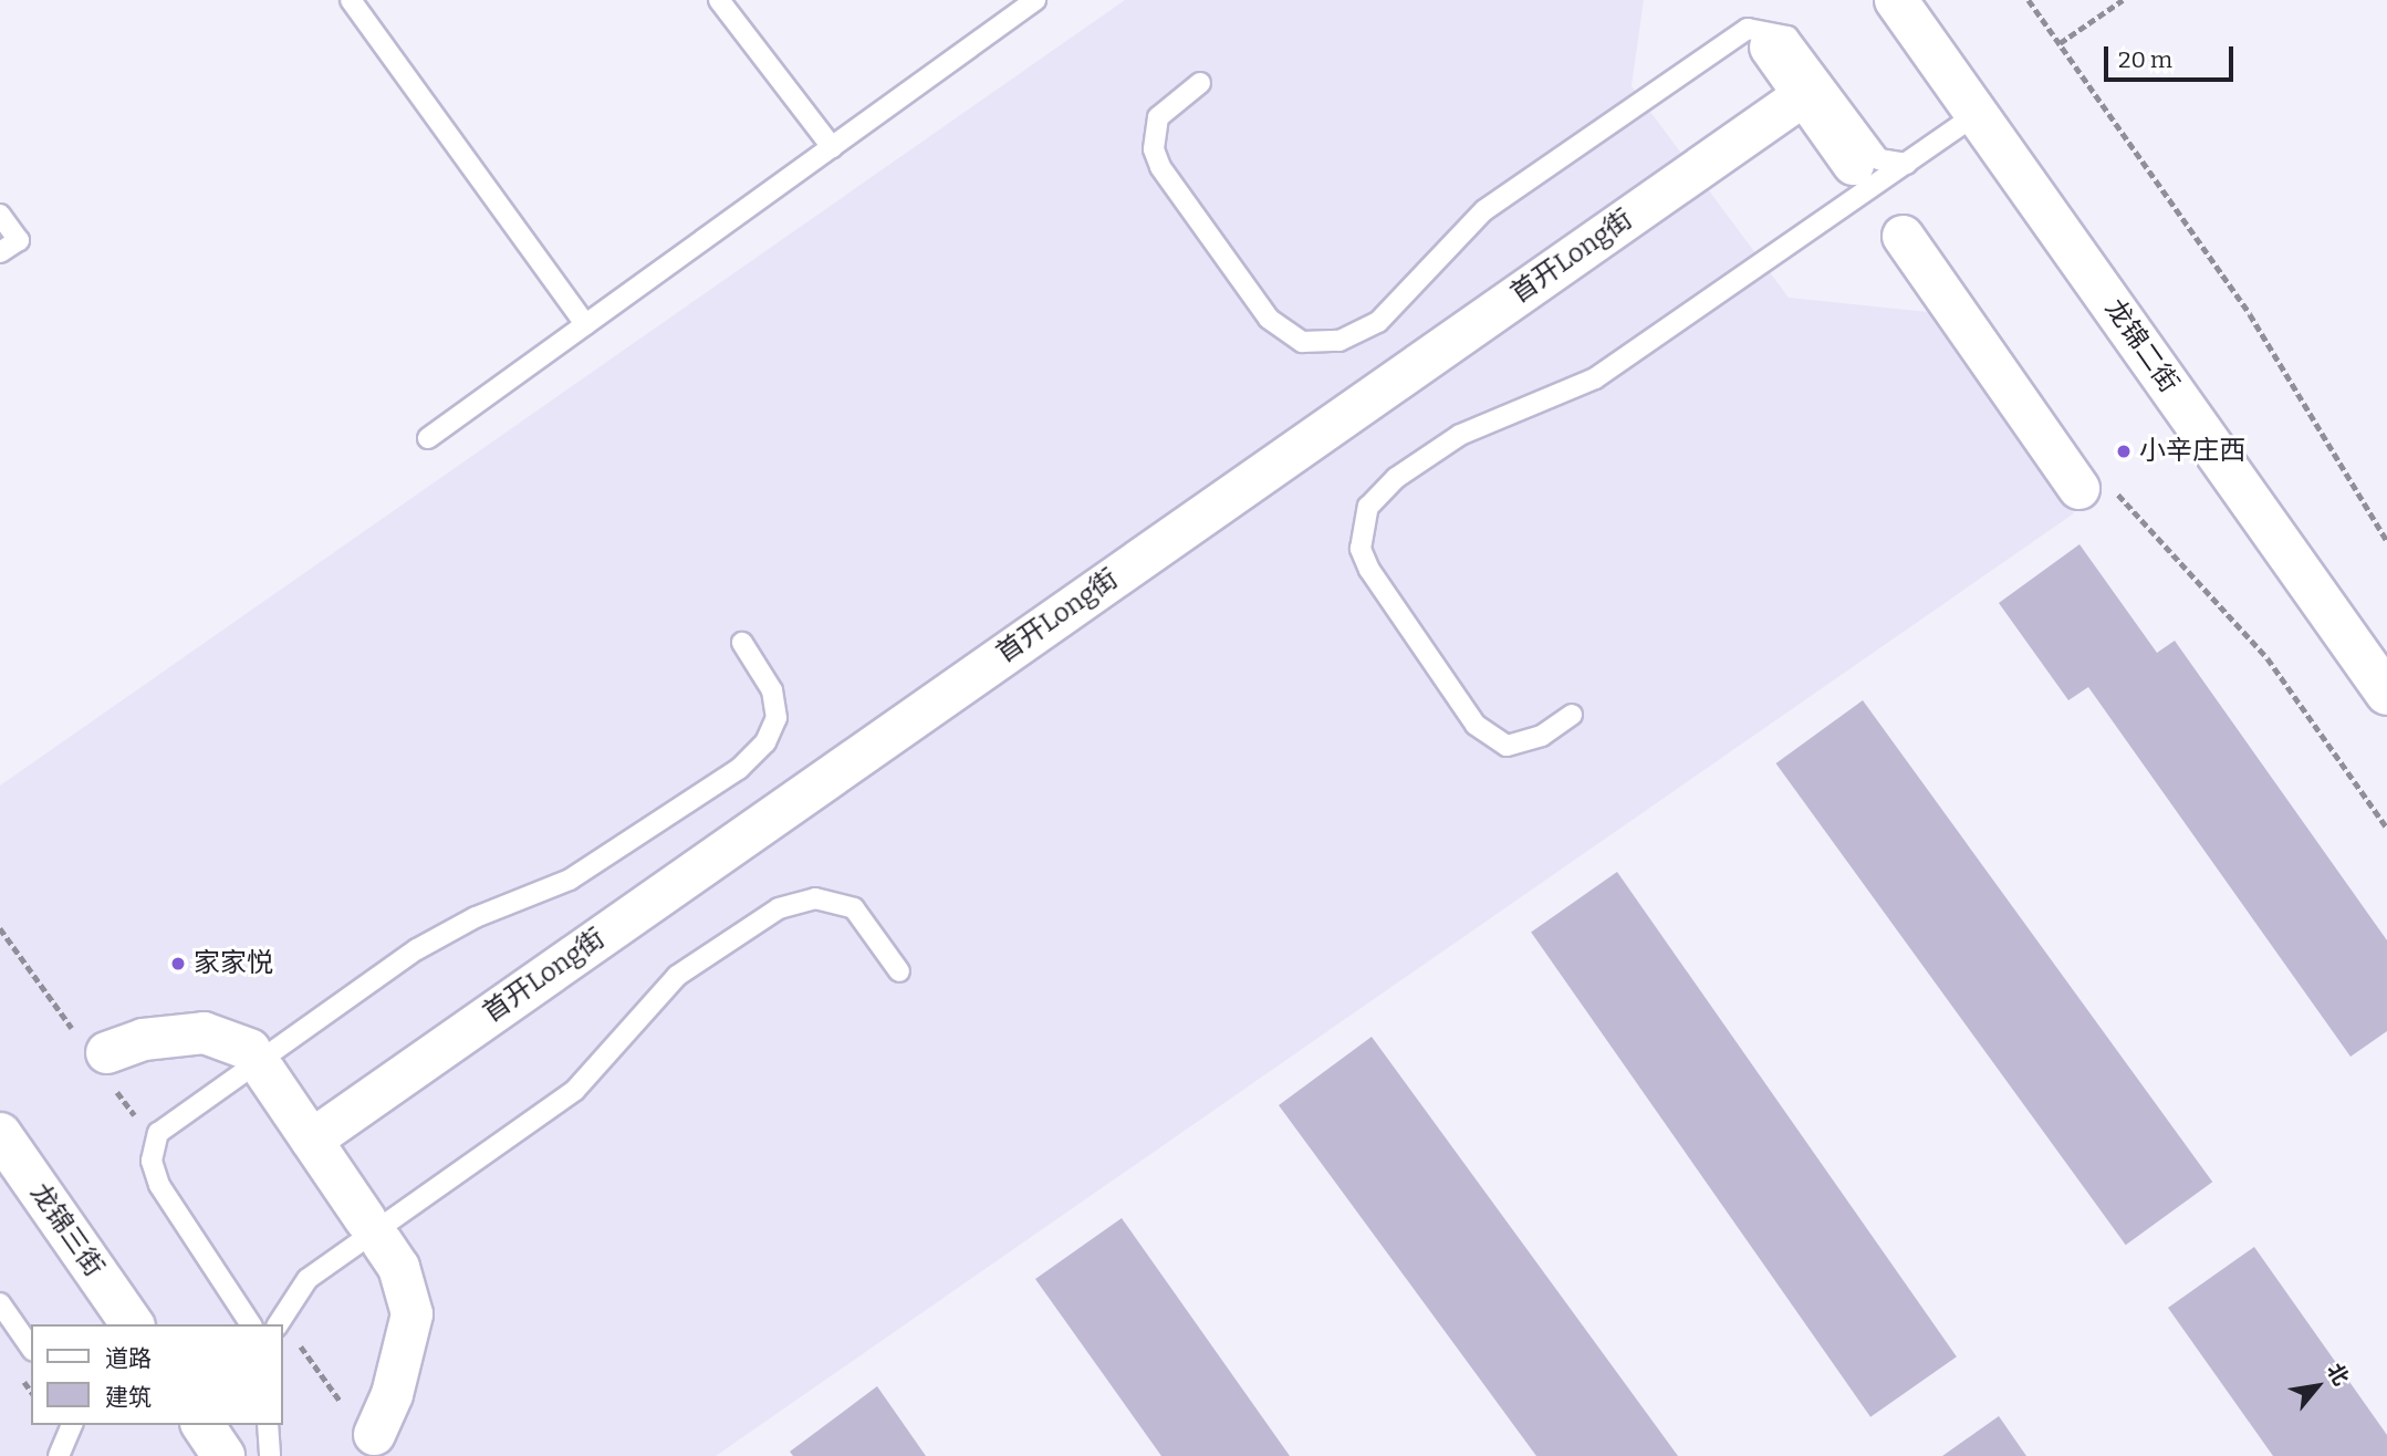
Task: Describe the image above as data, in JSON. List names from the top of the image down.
{
  "streets": {
    "street": ["首开Long街", "龙锦二街", "龙锦三街"]
  },
  "places": ["小辛庄西", "家家悦"],
  "legend": ["道路", "建筑"],
  "scale_bar": "20 m",
  "north": "top right"
}
